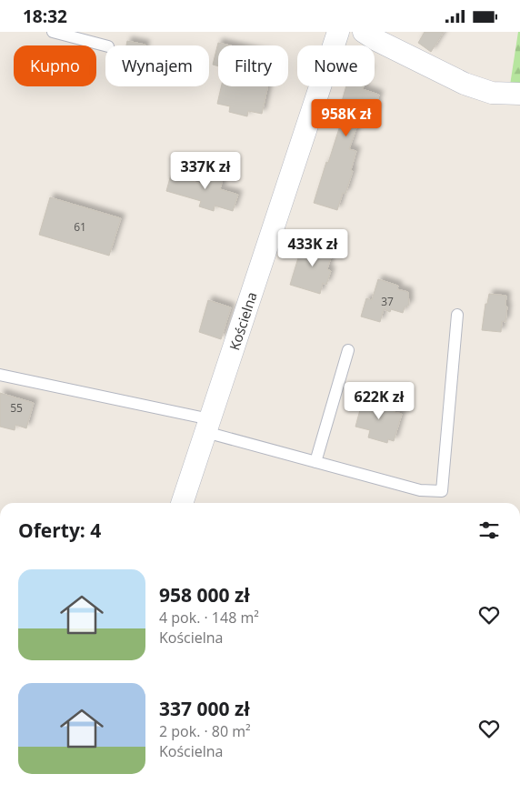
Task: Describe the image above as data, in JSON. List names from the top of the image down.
{
  "streets": {
    "street": ["Kościelna"]
  },
  "house_numbers": ["61", "37", "55"],
  "page": {
    "status": "18:32",
    "chip": [
      "Kupno",
      "Wynajem",
      "Filtry",
      "Nowe"
    ],
    "price": [
      "958K zł",
      "337K zł",
      "433K zł",
      "622K zł"
    ],
    "heading": "Oferty: 4",
    "list": [
      {
        "name": "958 000 zł",
        "note": "4 pok. · 148 m² · Kościelna"
      },
      {
        "name": "337 000 zł",
        "note": "2 pok. · 80 m² · Kościelna"
      }
    ]
  }
}
